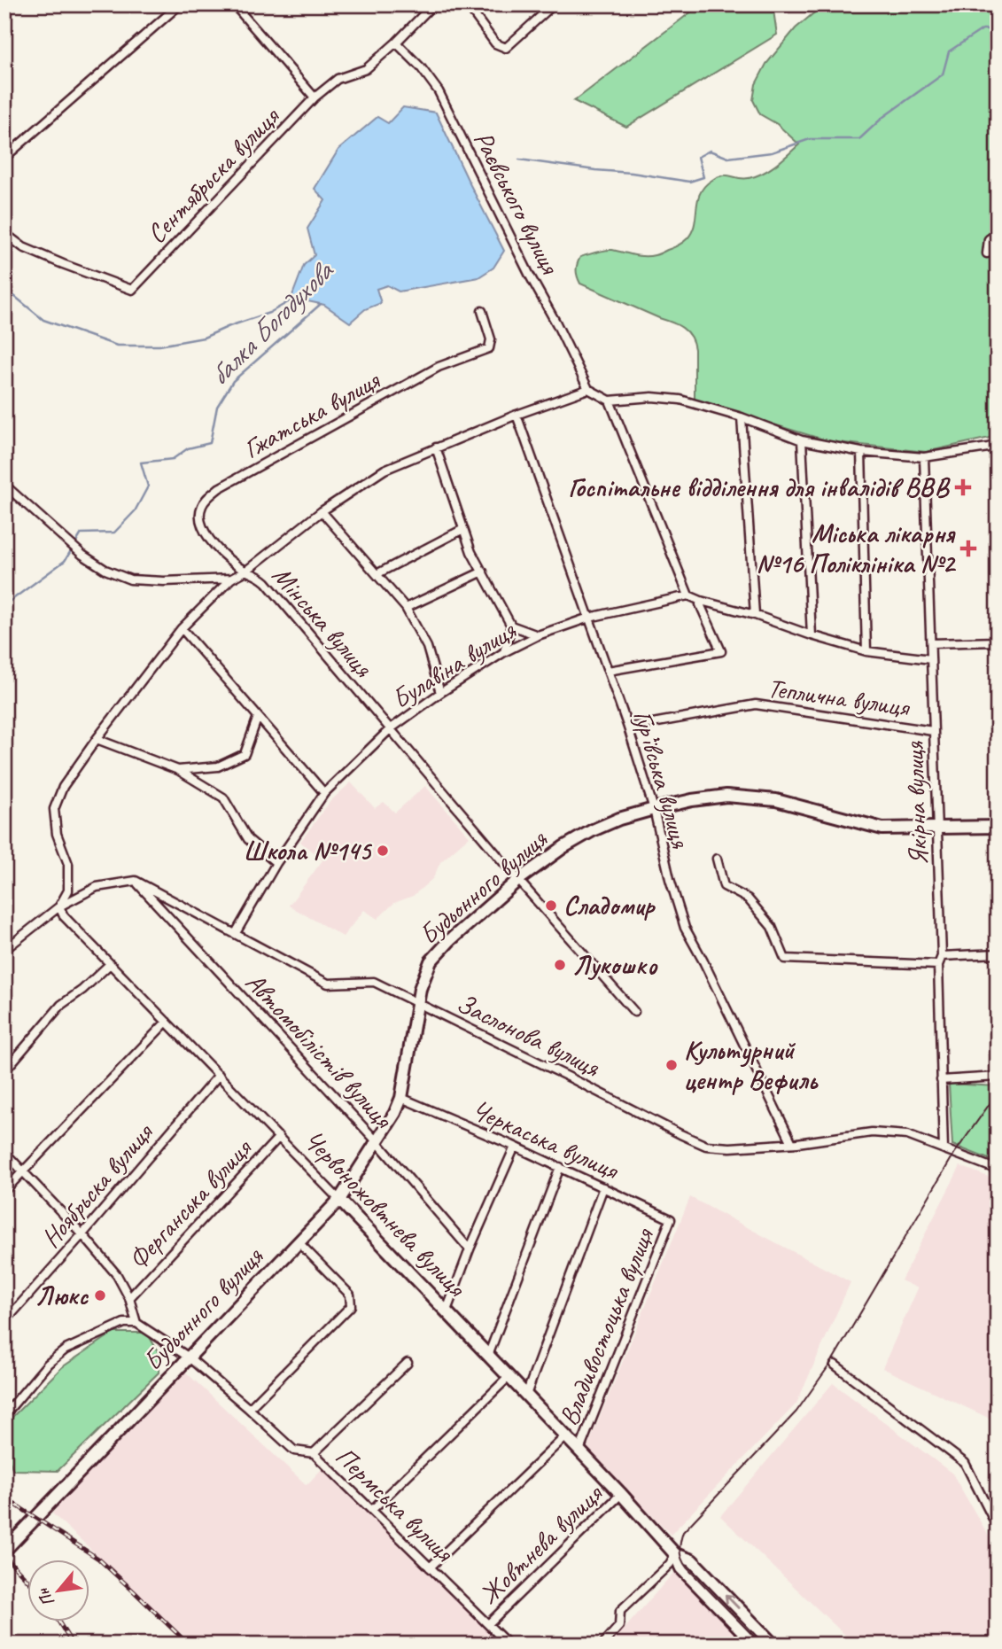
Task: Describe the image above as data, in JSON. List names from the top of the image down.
{
  "streets": {
    "main road": ["Будьонного вулиця", "Червоножовтнева вулиця"],
    "street": [
      "Сентябрьска вулиця",
      "Раєвського вулиця",
      "Гжатська вулиця",
      "Мінська вулиця",
      "Булавіна вулиця",
      "Теплична вулиця",
      "Гур’ївська вулиця",
      "Якірна вулиця",
      "Заслонова вулиця",
      "Автомобілістів вулиця",
      "Черкаська вулиця",
      "Ноябрьска вулиця",
      "Ферганська вулиця",
      "Владивостоцька вулиця",
      "Пермська вулиця",
      "Жовтнева вулиця"
    ]
  },
  "crossings": [
    ["Сентябрьска вулиця", "Раєвського вулиця"],
    ["Гжатська вулиця", "Мінська вулиця"],
    ["Мінська вулиця", "Булавіна вулиця"],
    ["Мінська вулиця", "Будьонного вулиця"],
    ["Булавіна вулиця", "Гур’ївська вулиця"],
    ["Булавіна вулиця", "Заслонова вулиця"],
    ["Теплична вулиця", "Гур’ївська вулиця"],
    ["Теплична вулиця", "Якірна вулиця"],
    ["Гур’ївська вулиця", "Будьонного вулиця"],
    ["Гур’ївська вулиця", "Заслонова вулиця"],
    ["Якірна вулиця", "Будьонного вулиця"],
    ["Якірна вулиця", "Заслонова вулиця"],
    ["Будьонного вулиця", "Заслонова вулиця"],
    ["Будьонного вулиця", "Автомобілістів вулиця"],
    ["Будьонного вулиця", "Черкаська вулиця"],
    ["Будьонного вулиця", "Червоножовтнева вулиця"],
    ["Будьонного вулиця", "Пермська вулиця"],
    ["Заслонова вулиця", "Автомобілістів вулиця"],
    ["Черкаська вулиця", "Владивостоцька вулиця"],
    ["Ноябрьска вулиця", "Ферганська вулиця"],
    ["Ноябрьска вулиця", "Червоножовтнева вулиця"],
    ["Ферганська вулиця", "Червоножовтнева вулиця"],
    ["Червоножовтнева вулиця", "Владивостоцька вулиця"],
    ["Червоножовтнева вулиця", "Жовтнева вулиця"],
    ["Пермська вулиця", "Жовтнева вулиця"]
  ],
  "water": ["балка Богодухова"],
  "places": {
    "health": ["Госпітальне відділення для інвалідів ВВВ", "Міська лікарня №16 Поліклініка №2"],
    "other": [
      "Школа №145",
      "Сладомир",
      "Лукошко",
      "Культурний центр Вефиль",
      "Люкс"
    ]
  },
  "north": "bottom left"
}
